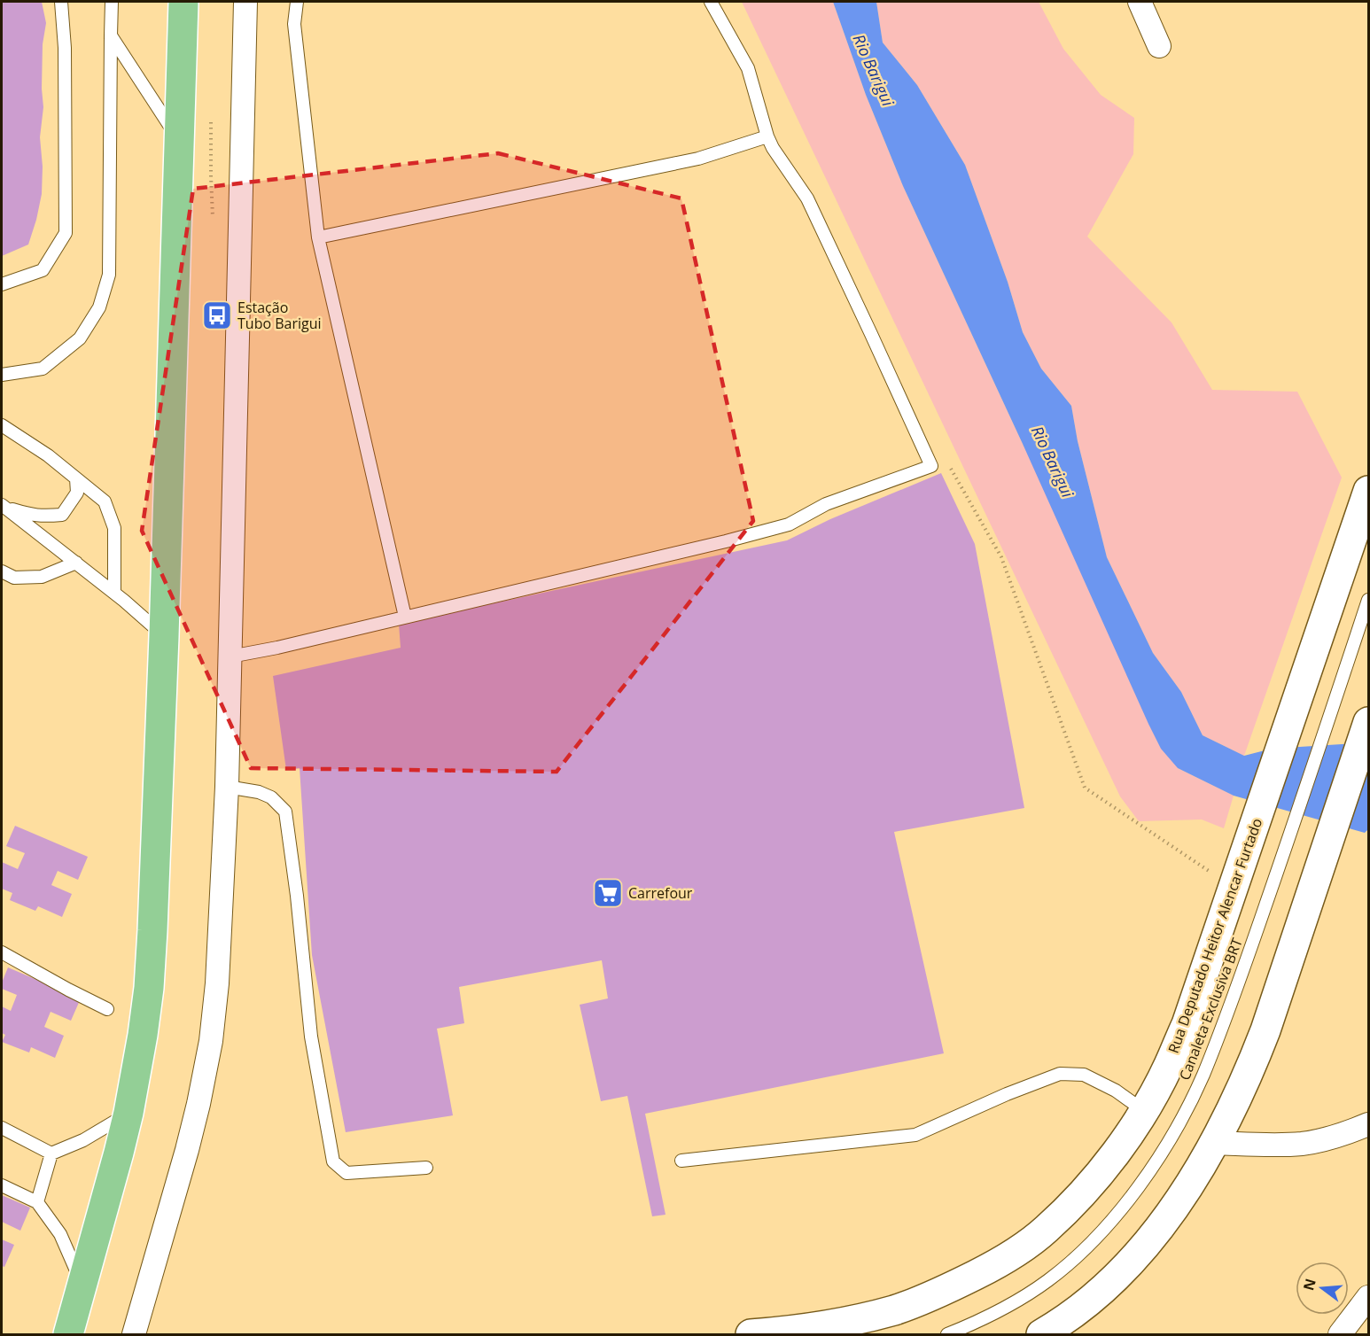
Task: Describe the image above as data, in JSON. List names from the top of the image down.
{
  "streets": {
    "street": ["Rua Deputado Heitor Alencar Furtado"],
    "lane": ["Canaleta Exclusiva BRT"]
  },
  "water": ["Rio Barigui"],
  "places": {
    "bus stop": ["Estação Tubo Barigui"],
    "supermarket": ["Carrefour"]
  },
  "north": "left"
}
